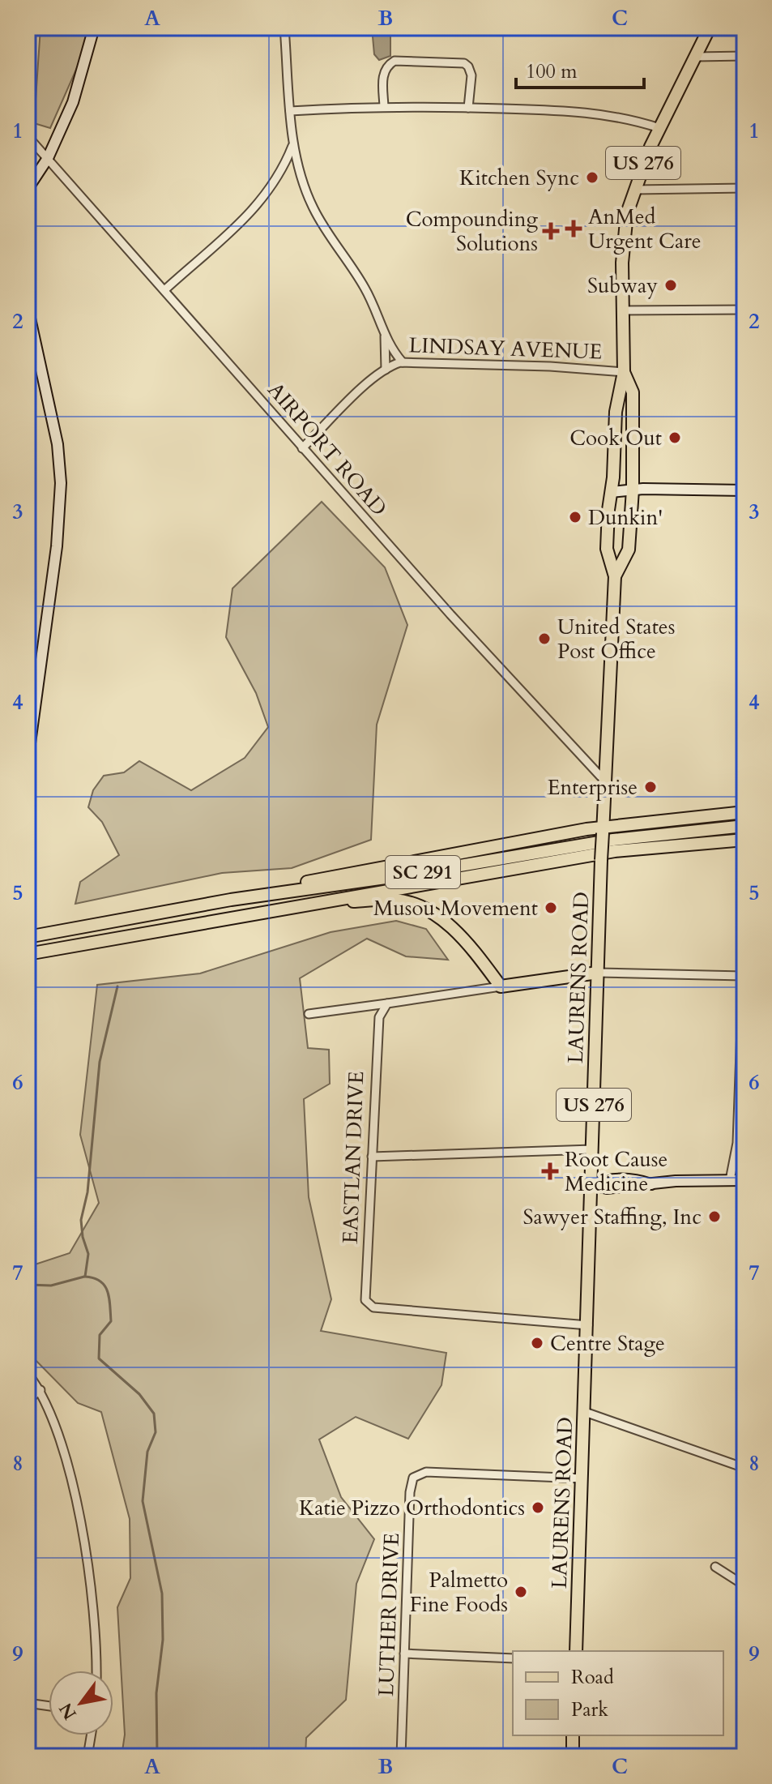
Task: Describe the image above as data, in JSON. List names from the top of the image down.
{
  "streets": {
    "main road": ["US 276", "SC 291", "LAURENS ROAD"],
    "street": [
      "LINDSAY AVENUE",
      "AIRPORT ROAD",
      "EASTLAN DRIVE",
      "LUTHER DRIVE"
    ]
  },
  "crossings": [
    ["LINDSAY AVENUE", "AIRPORT ROAD"],
    ["LINDSAY AVENUE", "LAURENS ROAD"],
    ["AIRPORT ROAD", "LAURENS ROAD"],
    ["LAURENS ROAD", "EASTLAN DRIVE"],
    ["LAURENS ROAD", "LUTHER DRIVE"]
  ],
  "places": {
    "other": [
      "Kitchen Sync",
      "Subway",
      "Cook Out",
      "Dunkin'",
      "United States Post Office",
      "Enterprise",
      "Musou Movement",
      "Sawyer Staffing, Inc",
      "Centre Stage",
      "Katie Pizzo Orthodontics",
      "Palmetto Fine Foods"
    ],
    "health": ["AnMed Urgent Care", "Compounding Solutions", "Root Cause Medicine"]
  },
  "legend": ["Road", "Park"],
  "scale_bar": "100 m",
  "north": "bottom left",
  "grid": {
    "columns": ["A", "B", "C"],
    "rows": [
      "1",
      "2",
      "3",
      "4",
      "5",
      "6",
      "7",
      "8",
      "9"
    ]
  }
}
